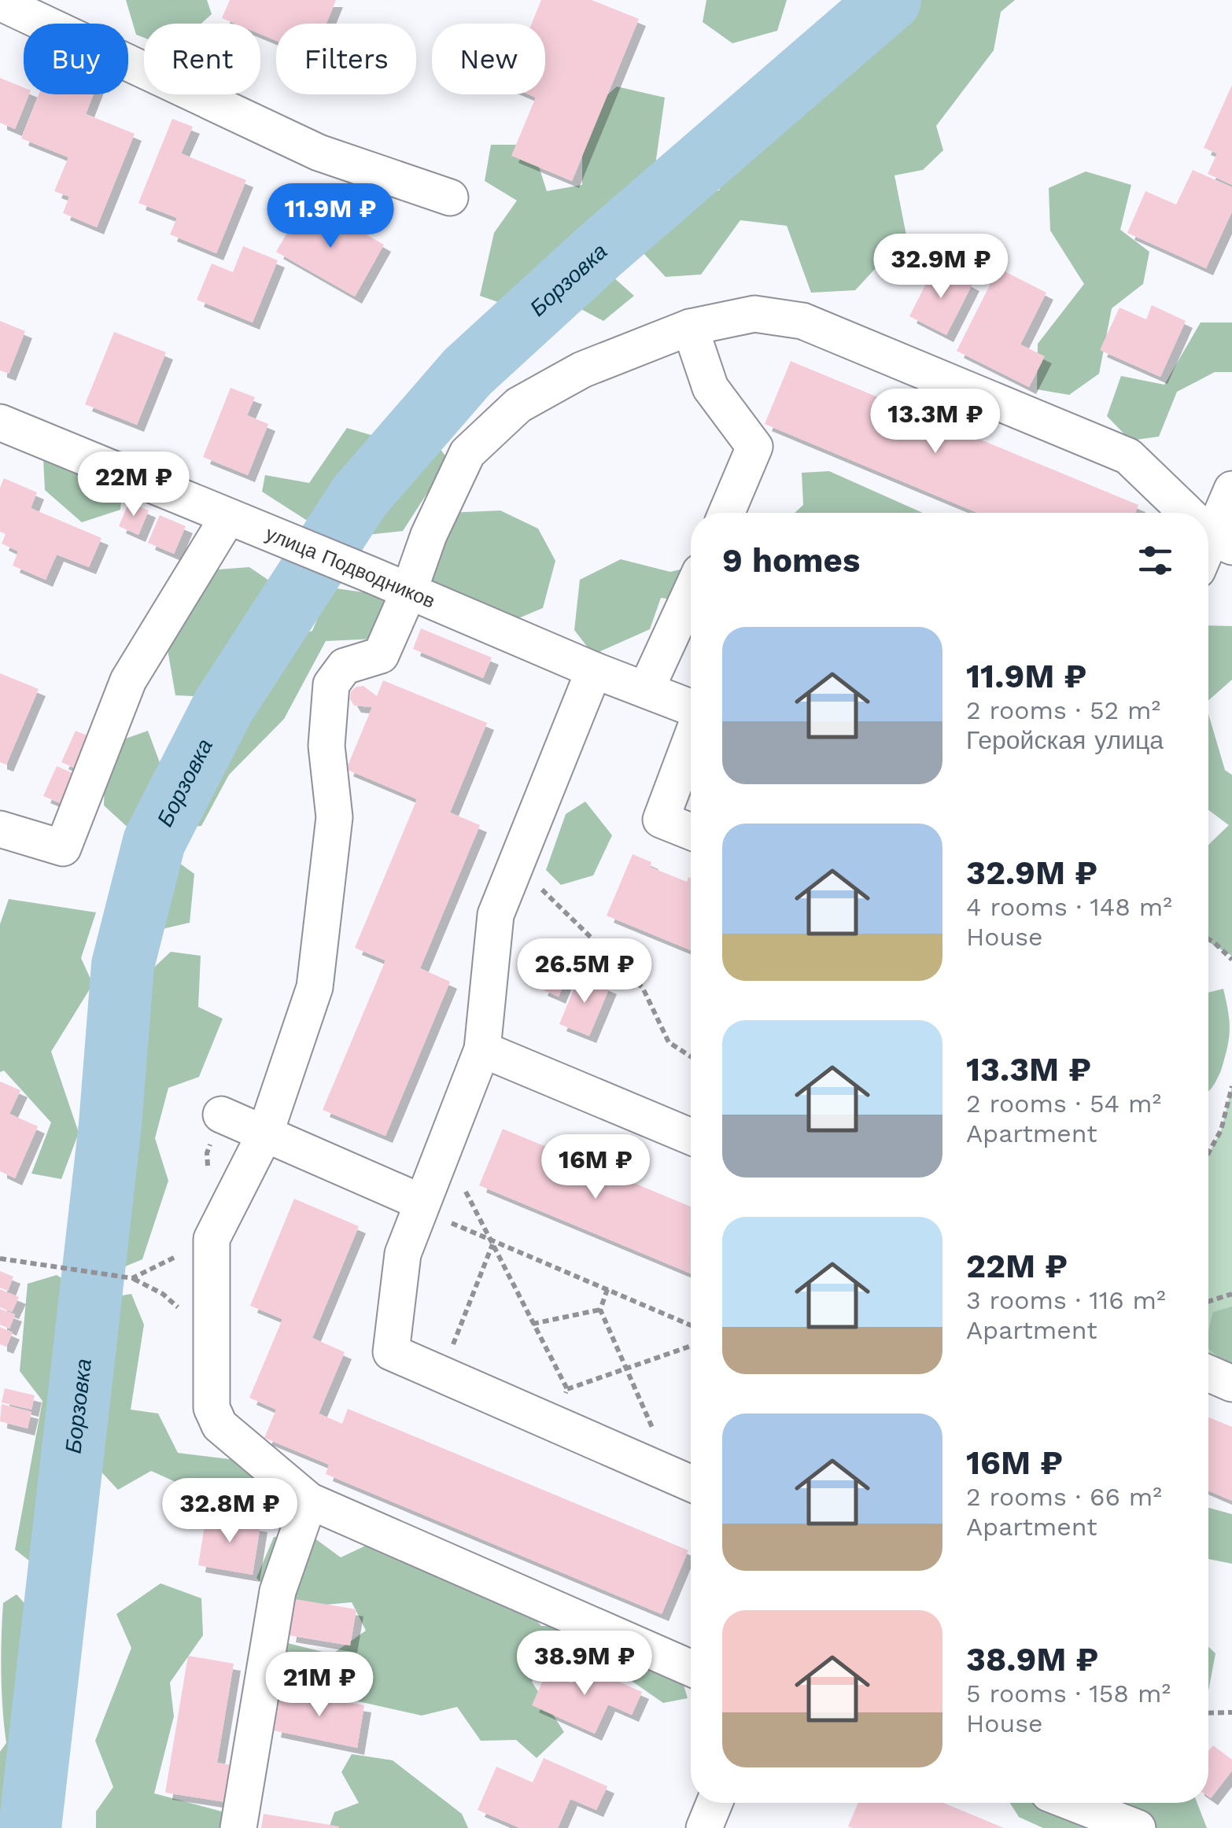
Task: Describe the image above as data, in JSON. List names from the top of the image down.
{
  "streets": {
    "street": ["улица Подводников"]
  },
  "water": ["Борзовка"],
  "page": {
    "chip": [
      "Buy",
      "Rent",
      "Filters",
      "New"
    ],
    "price": [
      "11.9M ₽",
      "32.9M ₽",
      "13.3M ₽",
      "22M ₽",
      "26.5M ₽",
      "16M ₽",
      "32.8M ₽",
      "38.9M ₽",
      "21M ₽"
    ],
    "heading": "9 homes",
    "list": [
      {
        "name": "11.9M ₽",
        "note": "2 rooms · 52 m² · Геройская улица"
      },
      {
        "name": "32.9M ₽",
        "note": "4 rooms · 148 m² · House"
      },
      {
        "name": "13.3M ₽",
        "note": "2 rooms · 54 m² · Apartment"
      },
      {
        "name": "22M ₽",
        "note": "3 rooms · 116 m² · Apartment"
      },
      {
        "name": "16M ₽",
        "note": "2 rooms · 66 m² · Apartment"
      },
      {
        "name": "38.9M ₽",
        "note": "5 rooms · 158 m² · House"
      }
    ]
  }
}
